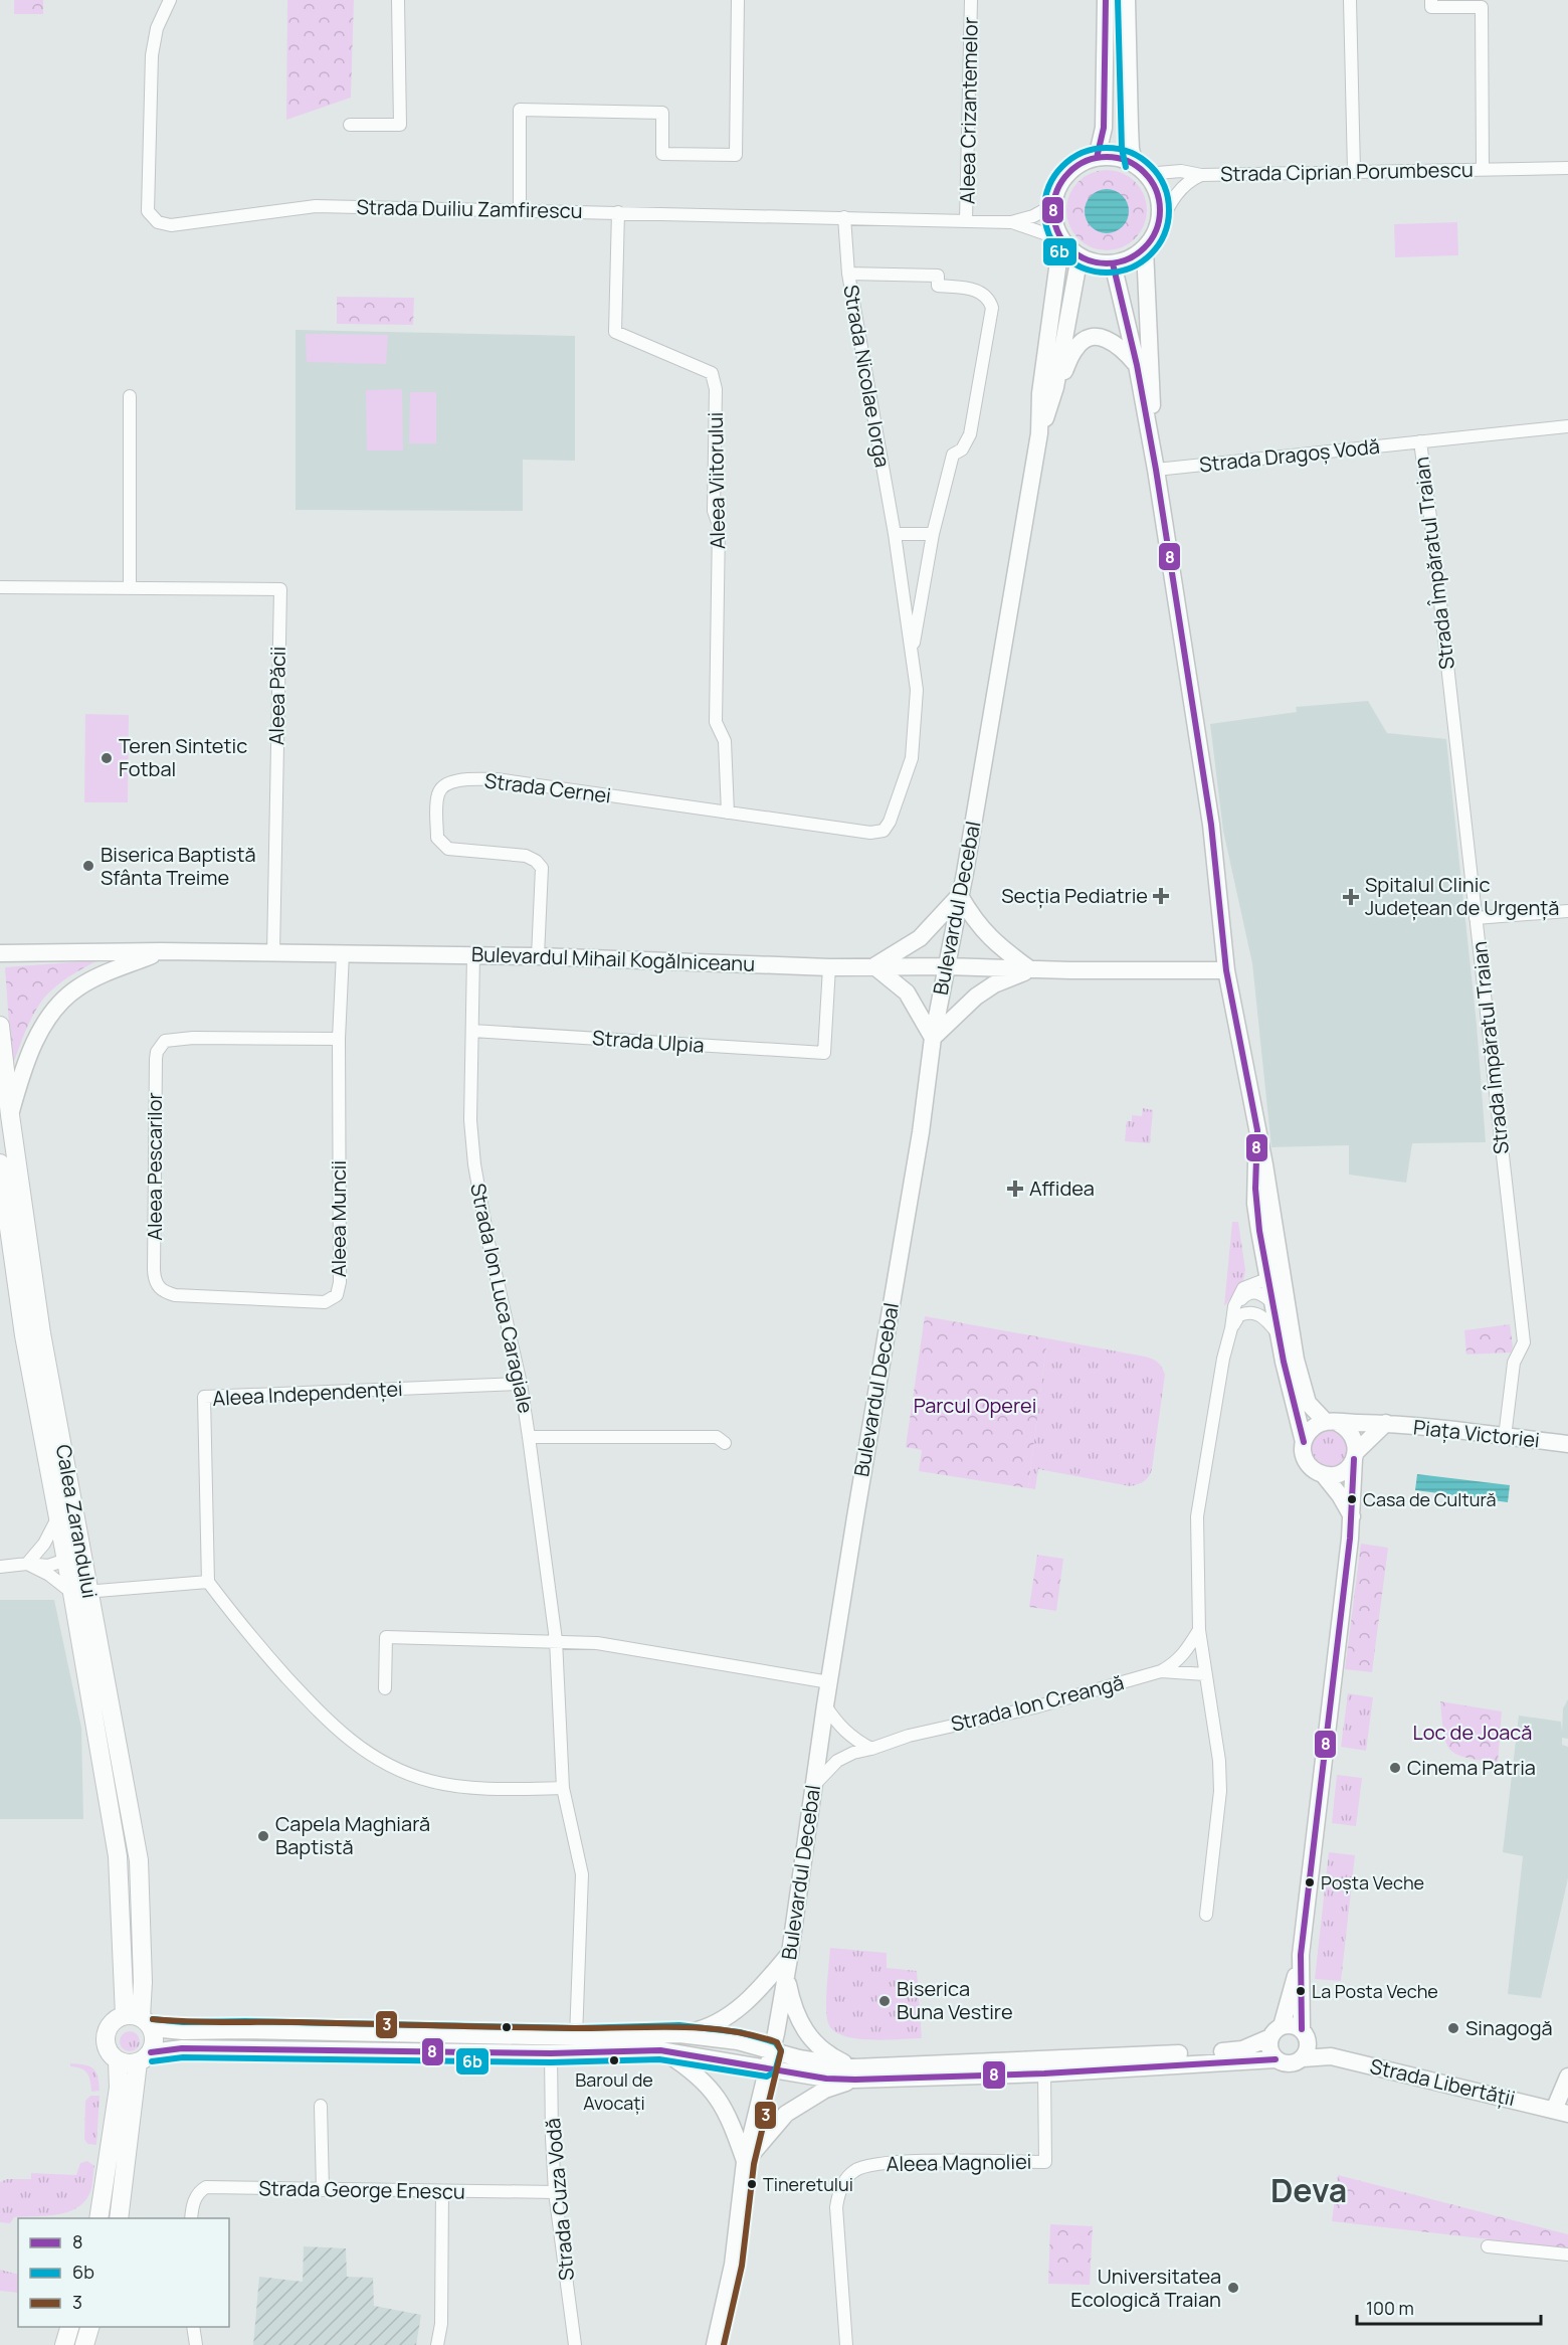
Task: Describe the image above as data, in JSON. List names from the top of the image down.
{
  "streets": {
    "main road": ["Calea Zarandului"],
    "street": [
      "Aleea Crizantemelor",
      "Strada Ciprian Porumbescu",
      "Strada Duiliu Zamfirescu",
      "Strada Nicolae Iorga",
      "Strada Dragoș Vodă",
      "Aleea Viitorului",
      "Strada Împăratul Traian",
      "Aleea Păcii",
      "Strada Cernei",
      "Bulevardul Decebal",
      "Bulevardul Mihail Kogălniceanu",
      "Strada Ulpia",
      "Aleea Pescarilor",
      "Aleea Muncii",
      "Strada Ion Luca Caragiale",
      "Aleea Independenței",
      "Piața Victoriei",
      "Strada Ion Creangă",
      "Strada Libertății",
      "Aleea Magnoliei",
      "Strada George Enescu",
      "Strada Cuza Vodă"
    ]
  },
  "crossings": [
    ["Aleea Crizantemelor", "Strada Duiliu Zamfirescu"],
    ["Strada Ciprian Porumbescu", "Bulevardul Decebal"],
    ["Strada Duiliu Zamfirescu", "Strada Nicolae Iorga"],
    ["Strada Duiliu Zamfirescu", "Aleea Viitorului"],
    ["Strada Nicolae Iorga", "Strada Cernei"],
    ["Strada Dragoș Vodă", "Strada Împăratul Traian"],
    ["Aleea Viitorului", "Strada Cernei"],
    ["Strada Împăratul Traian", "Piața Victoriei"],
    ["Aleea Păcii", "Bulevardul Mihail Kogălniceanu"],
    ["Strada Cernei", "Bulevardul Mihail Kogălniceanu"],
    ["Bulevardul Decebal", "Bulevardul Mihail Kogălniceanu"],
    ["Bulevardul Decebal", "Strada Ion Creangă"],
    ["Bulevardul Mihail Kogălniceanu", "Strada Ulpia"],
    ["Bulevardul Mihail Kogălniceanu", "Aleea Muncii"],
    ["Bulevardul Mihail Kogălniceanu", "Strada Ion Luca Caragiale"],
    ["Strada Ulpia", "Strada Ion Luca Caragiale"],
    ["Aleea Pescarilor", "Aleea Muncii"],
    ["Strada Ion Luca Caragiale", "Aleea Independenței"],
    ["Strada George Enescu", "Strada Cuza Vodă"]
  ],
  "districts": ["Deva"],
  "parks": ["Parcul Operei", "Loc de Joacă"],
  "places": {
    "other": [
      "Teren Sintetic Fotbal",
      "Biserica Baptistă Sfânta Treime",
      "Casa de Cultură",
      "Cinema Patria",
      "Capela Maghiară Baptistă",
      "Poșta Veche",
      "La Posta Veche",
      "Biserica Buna Vestire",
      "Sinagogă",
      "Baroul de Avocați",
      "Tineretului",
      "Universitatea Ecologică Traian"
    ],
    "health": ["Secția Pediatrie", "Spitalul Clinic Județean de Urgență", "Affidea"]
  },
  "lines": ["transit line 8", "transit line 6b", "transit line 3"],
  "legend": ["8", "6b", "3"],
  "scale_bar": "100 m"
}
